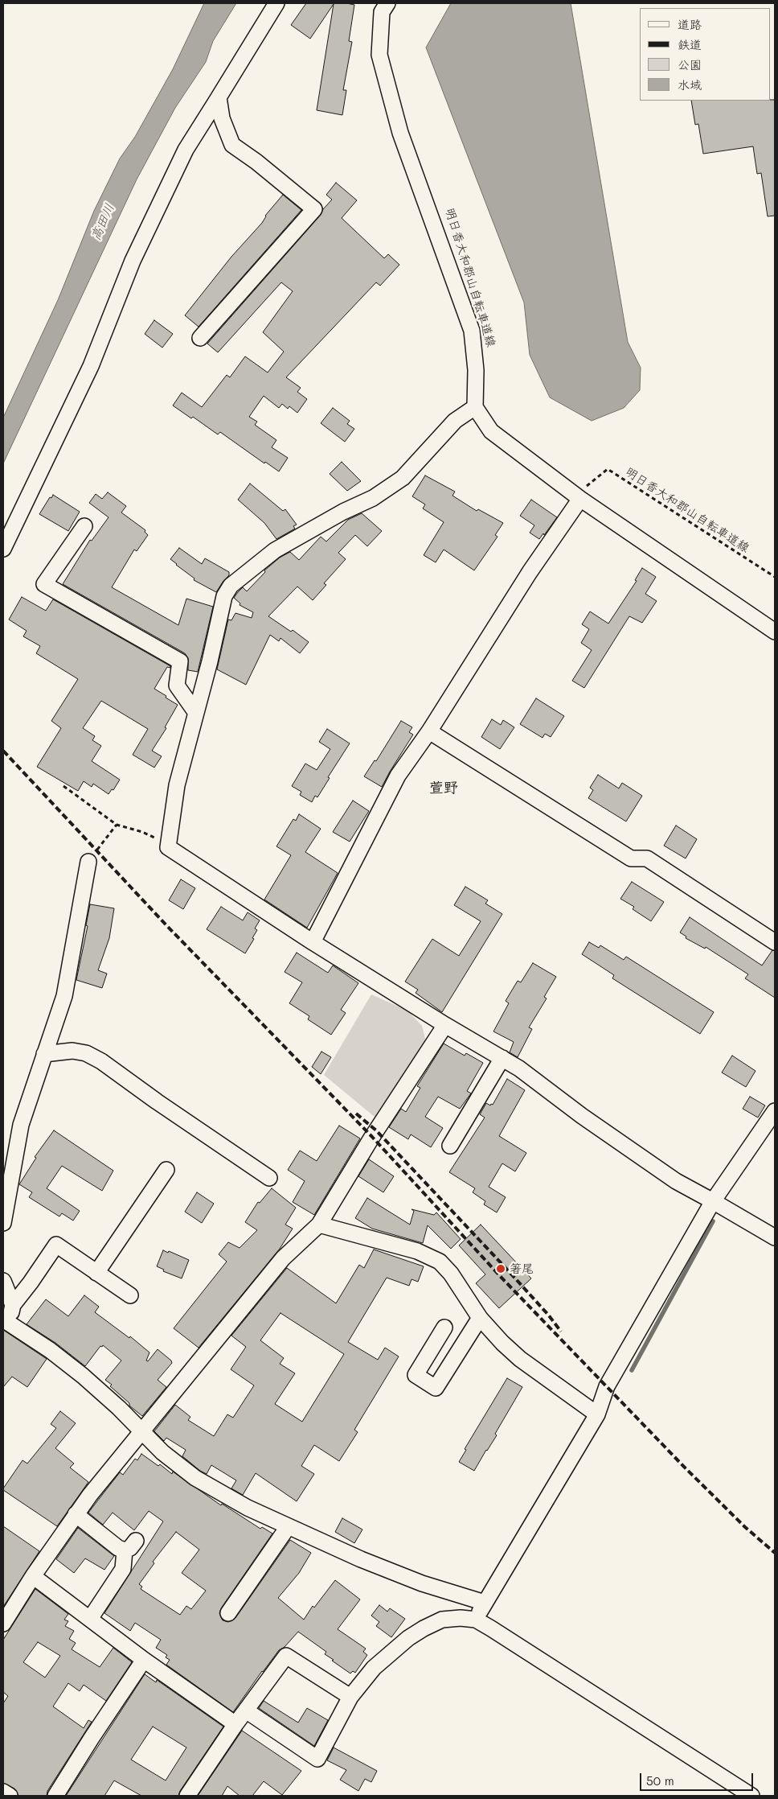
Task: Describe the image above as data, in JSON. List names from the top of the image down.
{
  "streets": {
    "path": ["明日香大和郡山自転車道線"]
  },
  "districts": ["萱野"],
  "water": ["高田川"],
  "places": ["箸尾"],
  "legend": [
    "道路",
    "鉄道",
    "公園",
    "水域"
  ],
  "scale_bar": "50 m"
}
